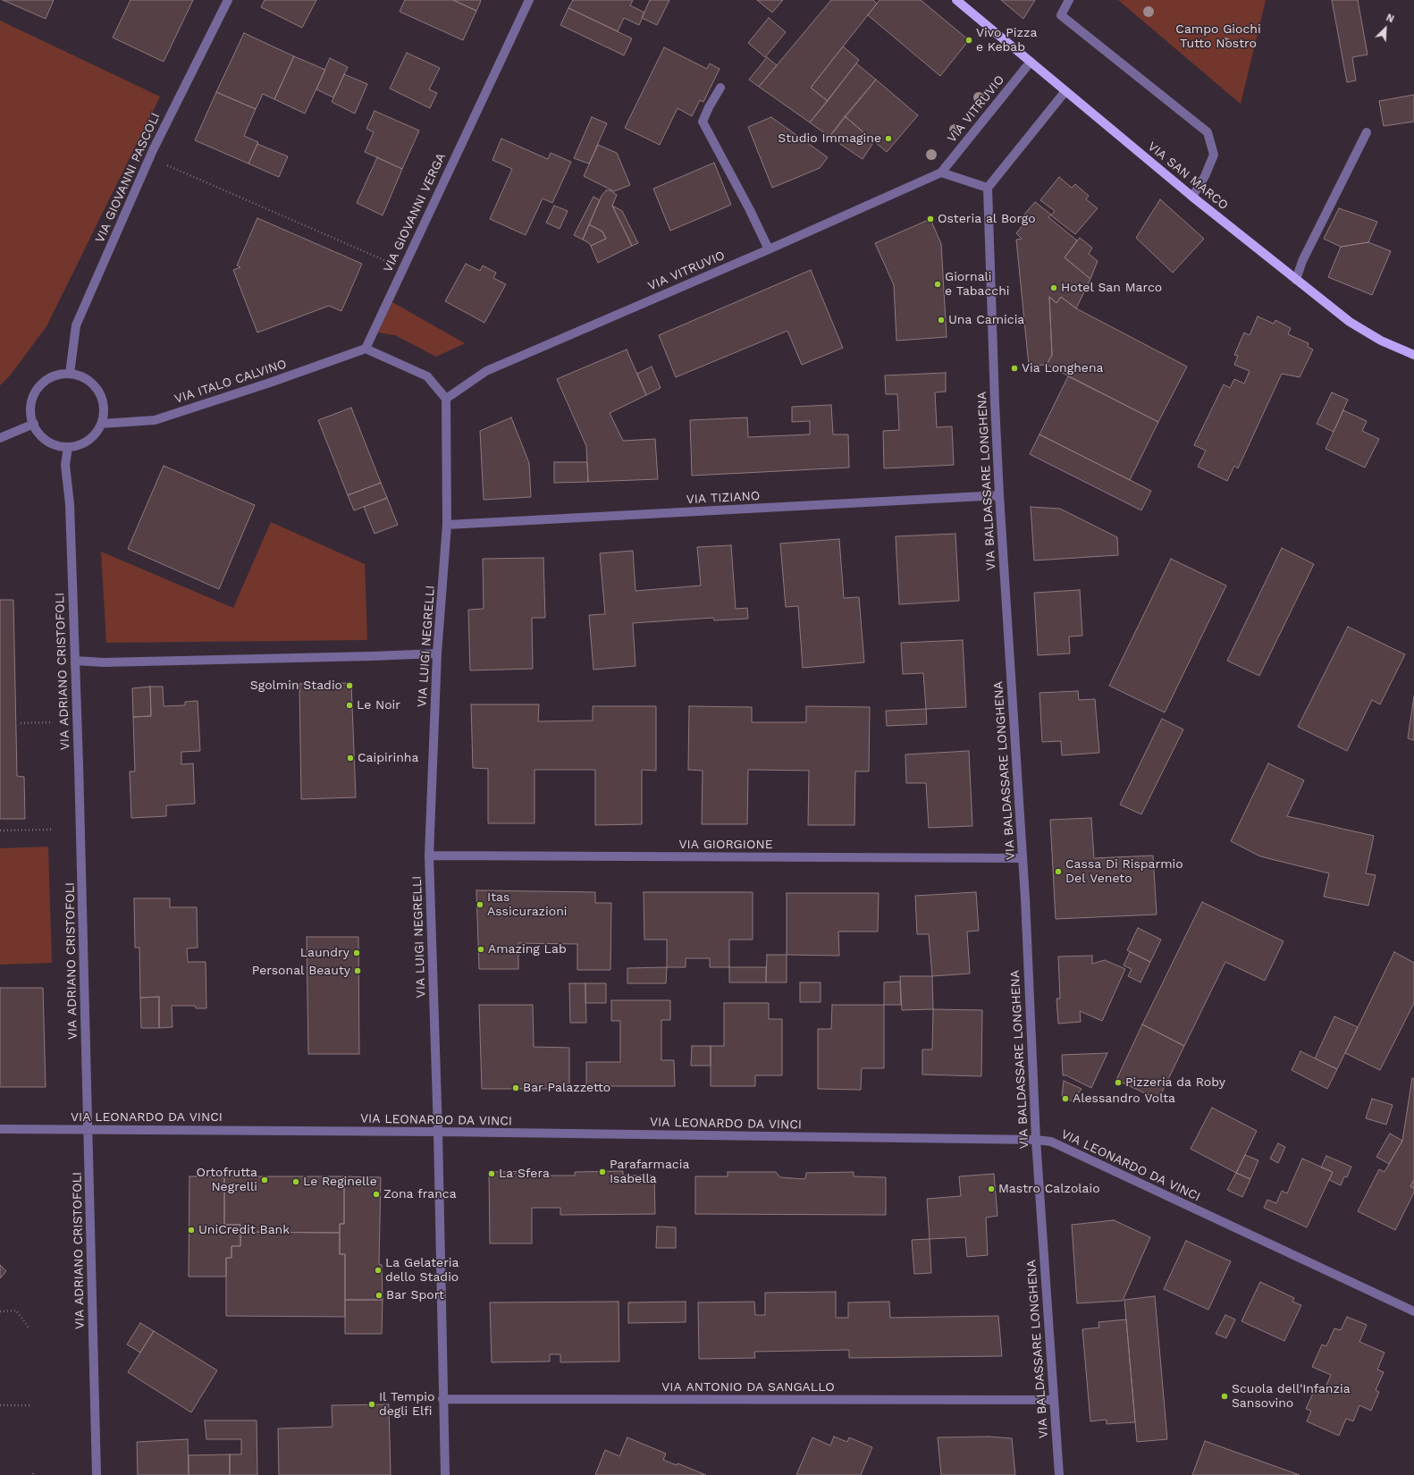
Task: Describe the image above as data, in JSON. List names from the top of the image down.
{
  "streets": {
    "main road": ["VIA SAN MARCO"],
    "street": [
      "VIA VITRUVIO",
      "VIA GIOVANNI PASCOLI",
      "VIA GIOVANNI VERGA",
      "VIA ITALO CALVINO",
      "VIA BALDASSARE LONGHENA",
      "VIA TIZIANO",
      "VIA LUIGI NEGRELLI",
      "VIA ADRIANO CRISTOFOLI",
      "VIA GIORGIONE",
      "VIA LEONARDO DA VINCI",
      "VIA ANTONIO DA SANGALLO"
    ]
  },
  "crossings": [
    ["VIA VITRUVIO", "VIA SAN MARCO"],
    ["VIA VITRUVIO", "VIA LUIGI NEGRELLI"],
    ["VIA GIOVANNI PASCOLI", "VIA ITALO CALVINO"],
    ["VIA GIOVANNI PASCOLI", "VIA ADRIANO CRISTOFOLI"],
    ["VIA GIOVANNI VERGA", "VIA ITALO CALVINO"],
    ["VIA ITALO CALVINO", "VIA ADRIANO CRISTOFOLI"],
    ["VIA BALDASSARE LONGHENA", "VIA TIZIANO"],
    ["VIA BALDASSARE LONGHENA", "VIA GIORGIONE"],
    ["VIA BALDASSARE LONGHENA", "VIA LEONARDO DA VINCI"],
    ["VIA BALDASSARE LONGHENA", "VIA ANTONIO DA SANGALLO"],
    ["VIA TIZIANO", "VIA LUIGI NEGRELLI"],
    ["VIA LUIGI NEGRELLI", "VIA GIORGIONE"],
    ["VIA LUIGI NEGRELLI", "VIA LEONARDO DA VINCI"],
    ["VIA LUIGI NEGRELLI", "VIA ANTONIO DA SANGALLO"],
    ["VIA ADRIANO CRISTOFOLI", "VIA LEONARDO DA VINCI"]
  ],
  "parks": ["Campo Giochi Tutto Nostro"],
  "places": [
    "Vivo Pizza e Kebab",
    "Studio Immagine",
    "Osteria al Borgo",
    "Giornali e Tabacchi",
    "Hotel San Marco",
    "Una Camicia",
    "Via Longhena",
    "Sgolmin Stadio",
    "Le Noir",
    "Caipirinha",
    "Cassa Di Risparmio Del Veneto",
    "Itas Assicurazioni",
    "Amazing Lab",
    "Laundry",
    "Personal Beauty",
    "Pizzeria da Roby",
    "Bar Palazzetto",
    "Alessandro Volta",
    "Parafarmacia Isabella",
    "La Sfera",
    "Ortofrutta Negrelli",
    "Le Reginelle",
    "Mastro Calzolaio",
    "Zona franca",
    "UniCredit Bank",
    "La Gelateria dello Stadio",
    "Bar Sport",
    "Scuola dell'Infanzia Sansovino",
    "Il Tempio degli Elfi"
  ],
  "north": "top right"
}
